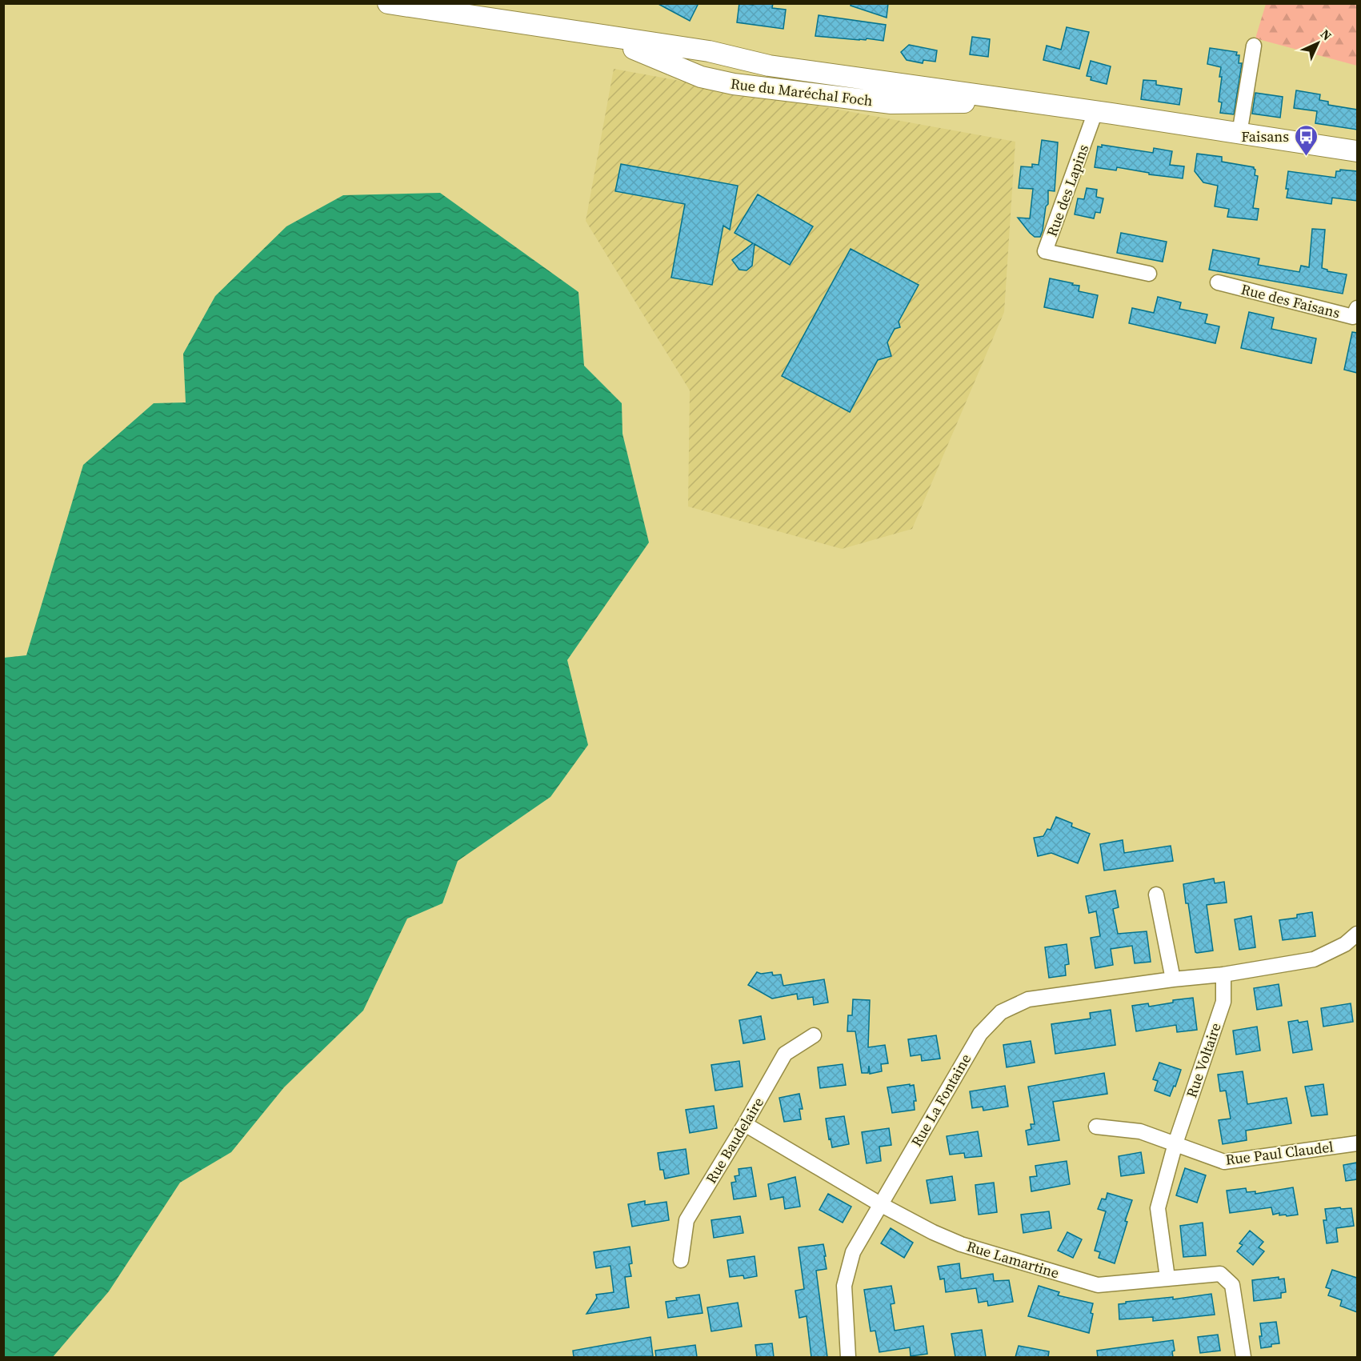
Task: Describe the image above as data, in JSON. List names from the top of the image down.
{
  "streets": {
    "main road": ["Rue du Maréchal Foch"],
    "street": [
      "Rue des Lapins",
      "Rue des Faisans",
      "Rue Voltaire",
      "Rue La Fontaine",
      "Rue Baudelaire",
      "Rue Paul Claudel",
      "Rue Lamartine"
    ]
  },
  "crossings": [
    ["Rue du Maréchal Foch", "Rue des Lapins"],
    ["Rue Voltaire", "Rue La Fontaine"],
    ["Rue Voltaire", "Rue Paul Claudel"],
    ["Rue Voltaire", "Rue Lamartine"],
    ["Rue La Fontaine", "Rue Lamartine"],
    ["Rue Baudelaire", "Rue Lamartine"]
  ],
  "places": {
    "bus stop": ["Faisans"]
  },
  "north": "top right"
}
